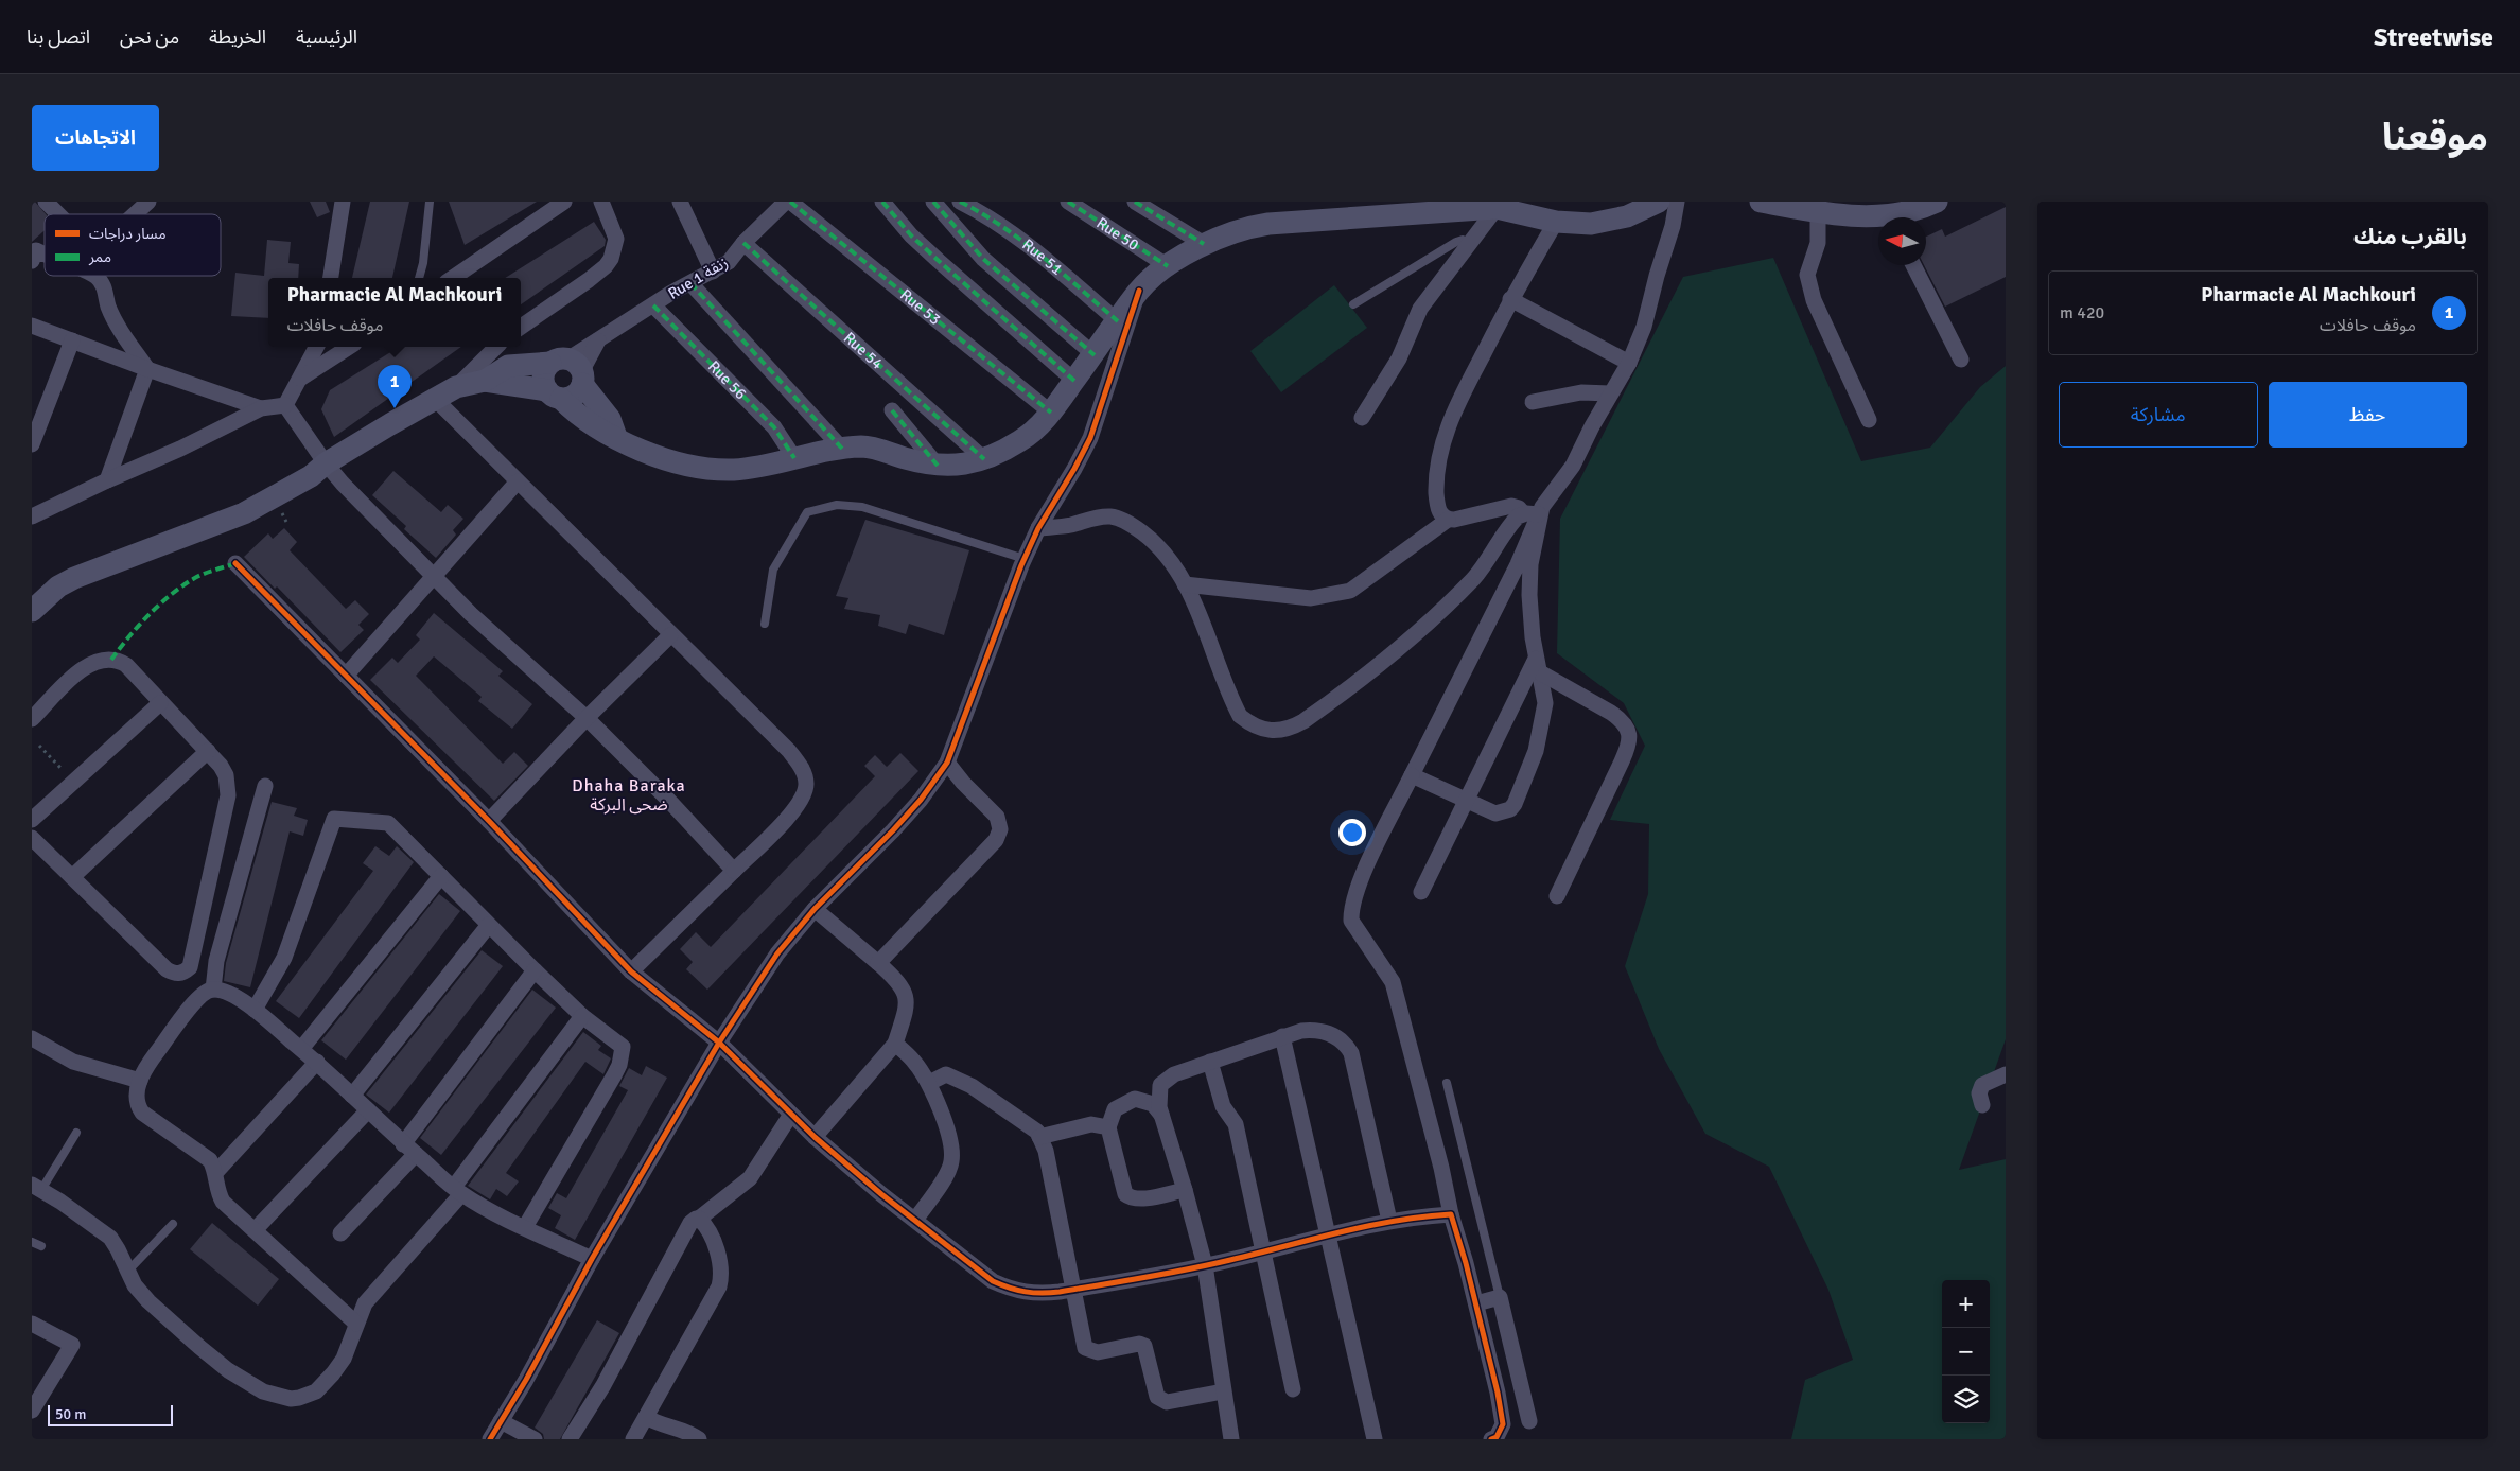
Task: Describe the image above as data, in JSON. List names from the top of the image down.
{
  "streets": {
    "street": [
      "Rue 50",
      "Rue 51",
      "Rue 1 زنقة",
      "Rue 53",
      "Rue 54",
      "Rue 56"
    ]
  },
  "crossings": [
    ["Rue 1 زنقة", "Rue 54"],
    ["Rue 1 زنقة", "Rue 56"]
  ],
  "districts": ["Dhaha Baraka ضحى البركة"],
  "legend": ["مسار دراجات", "ممر"],
  "scale_bar": "50 m",
  "north": "left",
  "page": {
    "header": "Streetwise",
    "nav": [
      "الرئيسية",
      "الخريطة",
      "من نحن",
      "اتصل بنا"
    ],
    "title": "موقعنا",
    "buttons": [
      "الاتجاهات",
      ["حفظ", "مشاركة"]
    ],
    "heading": "بالقرب منك",
    "list": [
      {
        "mark": "1",
        "name": "Pharmacie Al Machkouri",
        "note": "موقف حافلات",
        "value": "420 m"
      }
    ],
    "popup": ["Pharmacie Al Machkouri", "موقف حافلات"],
    "pins": "1",
    "map_buttons": ["+", "−"],
    "scale": "50 m"
  }
}
